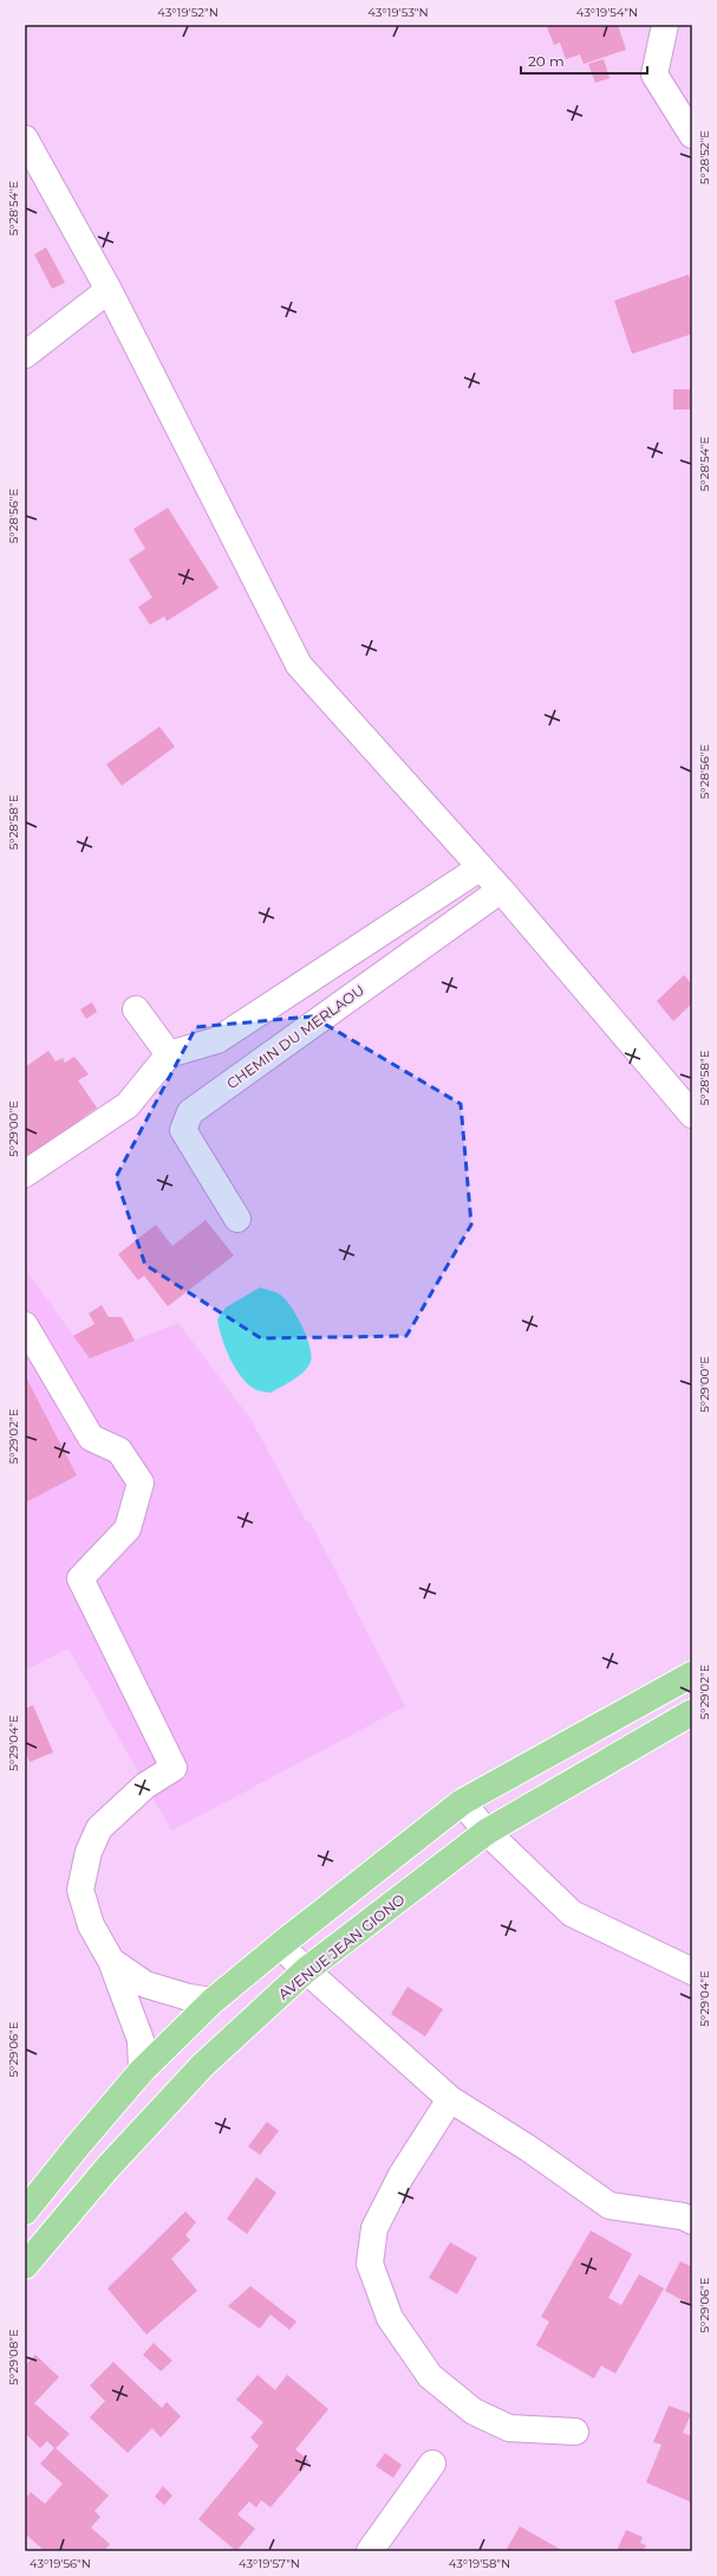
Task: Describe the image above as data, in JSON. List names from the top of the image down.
{
  "streets": {
    "main road": ["AVENUE JEAN GIONO"],
    "street": ["CHEMIN DU MERLAOU"]
  },
  "scale_bar": "20 m",
  "coordinates": [
    "43°19'52\"N",
    "43°19'53\"N",
    "43°19'54\"N",
    "5°28'52\"E",
    "5°28'54\"E",
    "5°28'56\"E",
    "5°28'58\"E",
    "5°29'00\"E",
    "5°29'02\"E",
    "5°29'04\"E",
    "5°29'06\"E",
    "5°29'08\"E",
    "43°19'56\"N",
    "43°19'57\"N",
    "43°19'58\"N"
  ]
}
